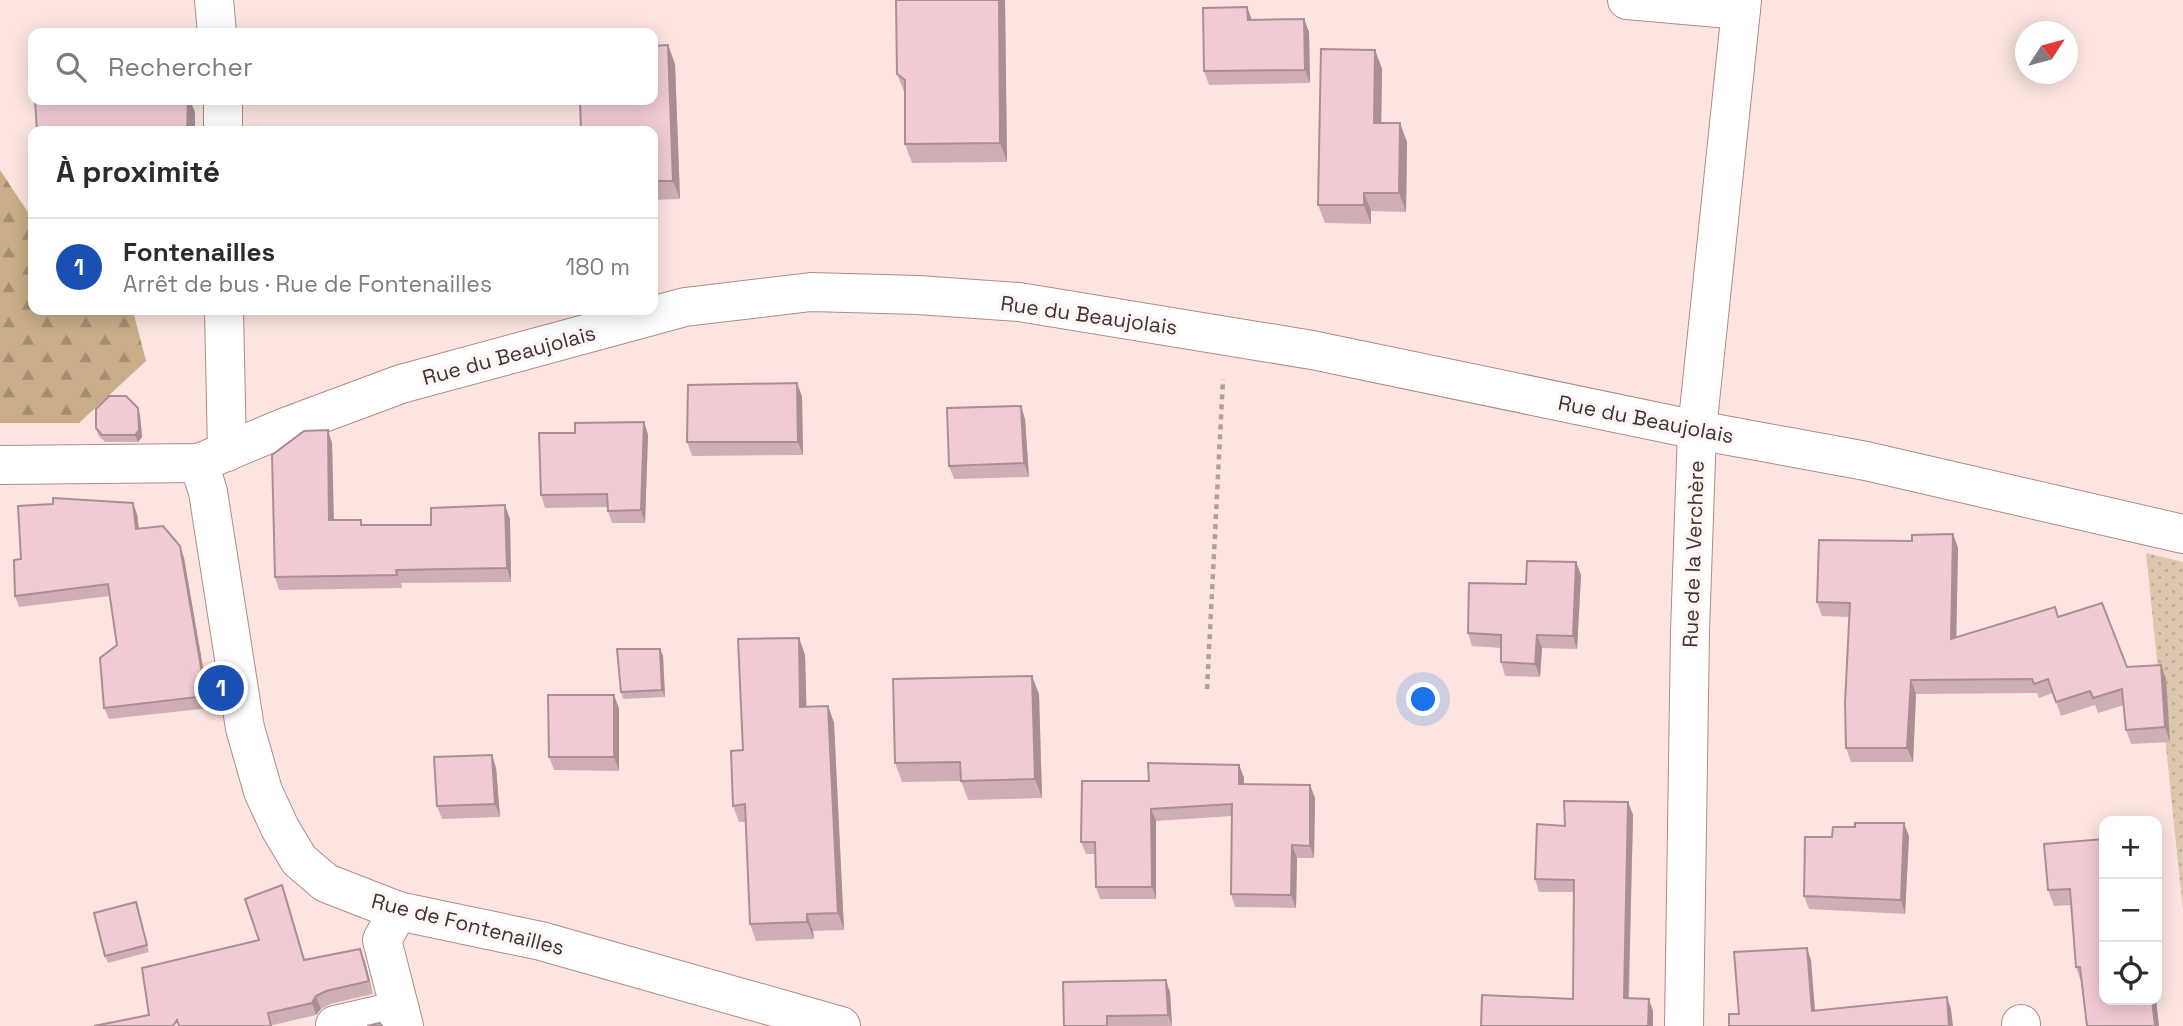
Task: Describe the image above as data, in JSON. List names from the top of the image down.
{
  "streets": {
    "street": ["Rue du Beaujolais", "Rue de la Verchère", "Rue de Fontenailles"]
  },
  "crossings": [
    ["Rue du Beaujolais", "Rue de la Verchère"],
    ["Rue du Beaujolais", "Rue de Fontenailles"]
  ],
  "north": "top right",
  "page": {
    "search": "Rechercher",
    "heading": "À proximité",
    "list": [
      {
        "mark": "1",
        "name": "Fontenailles",
        "note": "Arrêt de bus · Rue de Fontenailles",
        "value": "180 m"
      }
    ],
    "pins": "1",
    "map_buttons": ["+", "−"]
  }
}
